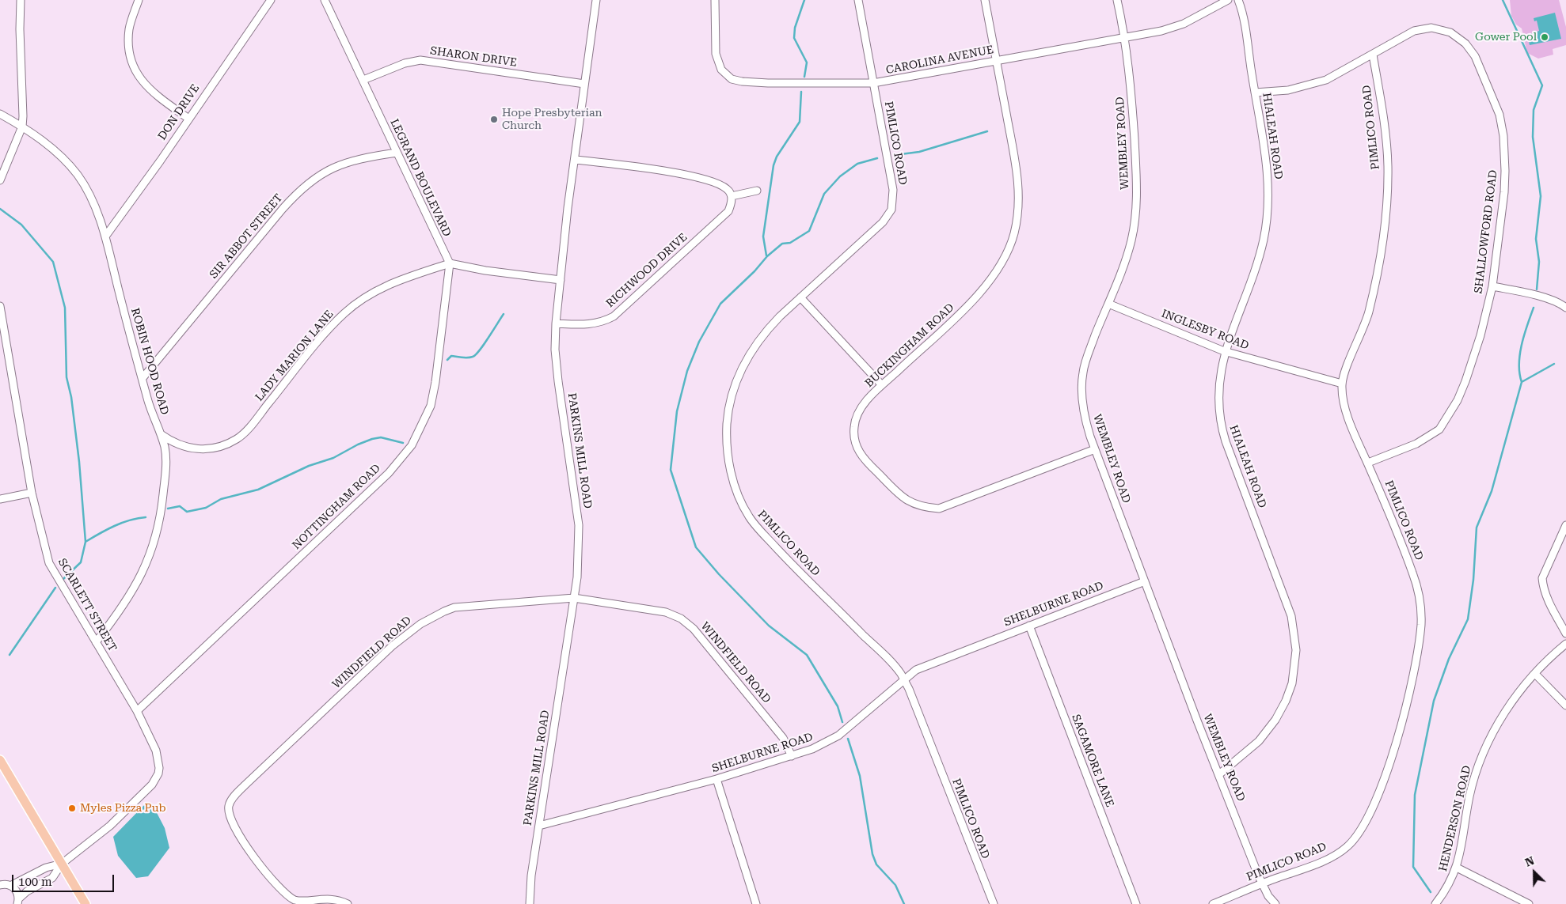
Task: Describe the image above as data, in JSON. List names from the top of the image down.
{
  "streets": {
    "street": [
      "SHARON DRIVE",
      "CAROLINA AVENUE",
      "DON DRIVE",
      "PIMLICO ROAD",
      "HIALEAH ROAD",
      "WEMBLEY ROAD",
      "LEGRAND BOULEVARD",
      "SHALLOWFORD ROAD",
      "SIR ABBOT STREET",
      "RICHWOOD DRIVE",
      "INGLESBY ROAD",
      "BUCKINGHAM ROAD",
      "LADY MARION LANE",
      "ROBIN HOOD ROAD",
      "PARKINS MILL ROAD",
      "NOTTINGHAM ROAD",
      "SHELBURNE ROAD",
      "SCARLETT STREET",
      "WINDFIELD ROAD",
      "SAGAMORE LANE",
      "HENDERSON ROAD"
    ]
  },
  "crossings": [
    ["SHARON DRIVE", "LEGRAND BOULEVARD"],
    ["SHARON DRIVE", "PARKINS MILL ROAD"],
    ["CAROLINA AVENUE", "PIMLICO ROAD"],
    ["CAROLINA AVENUE", "WEMBLEY ROAD"],
    ["CAROLINA AVENUE", "BUCKINGHAM ROAD"],
    ["DON DRIVE", "ROBIN HOOD ROAD"],
    ["PIMLICO ROAD", "WEMBLEY ROAD"],
    ["PIMLICO ROAD", "SHALLOWFORD ROAD"],
    ["PIMLICO ROAD", "INGLESBY ROAD"],
    ["PIMLICO ROAD", "SHELBURNE ROAD"],
    ["HIALEAH ROAD", "WEMBLEY ROAD"],
    ["HIALEAH ROAD", "SHALLOWFORD ROAD"],
    ["HIALEAH ROAD", "INGLESBY ROAD"],
    ["WEMBLEY ROAD", "INGLESBY ROAD"],
    ["WEMBLEY ROAD", "BUCKINGHAM ROAD"],
    ["WEMBLEY ROAD", "SHELBURNE ROAD"],
    ["LEGRAND BOULEVARD", "SIR ABBOT STREET"],
    ["LEGRAND BOULEVARD", "LADY MARION LANE"],
    ["LEGRAND BOULEVARD", "NOTTINGHAM ROAD"],
    ["SIR ABBOT STREET", "ROBIN HOOD ROAD"],
    ["RICHWOOD DRIVE", "PARKINS MILL ROAD"],
    ["LADY MARION LANE", "ROBIN HOOD ROAD"],
    ["LADY MARION LANE", "NOTTINGHAM ROAD"],
    ["ROBIN HOOD ROAD", "SCARLETT STREET"],
    ["PARKINS MILL ROAD", "SHELBURNE ROAD"],
    ["PARKINS MILL ROAD", "WINDFIELD ROAD"],
    ["NOTTINGHAM ROAD", "SCARLETT STREET"],
    ["SHELBURNE ROAD", "WINDFIELD ROAD"],
    ["SHELBURNE ROAD", "SAGAMORE LANE"]
  ],
  "places": ["Gower Pool", "Hope Presbyterian Church", "Myles Pizza Pub"],
  "scale_bar": "100 m",
  "north": "top left"
}
